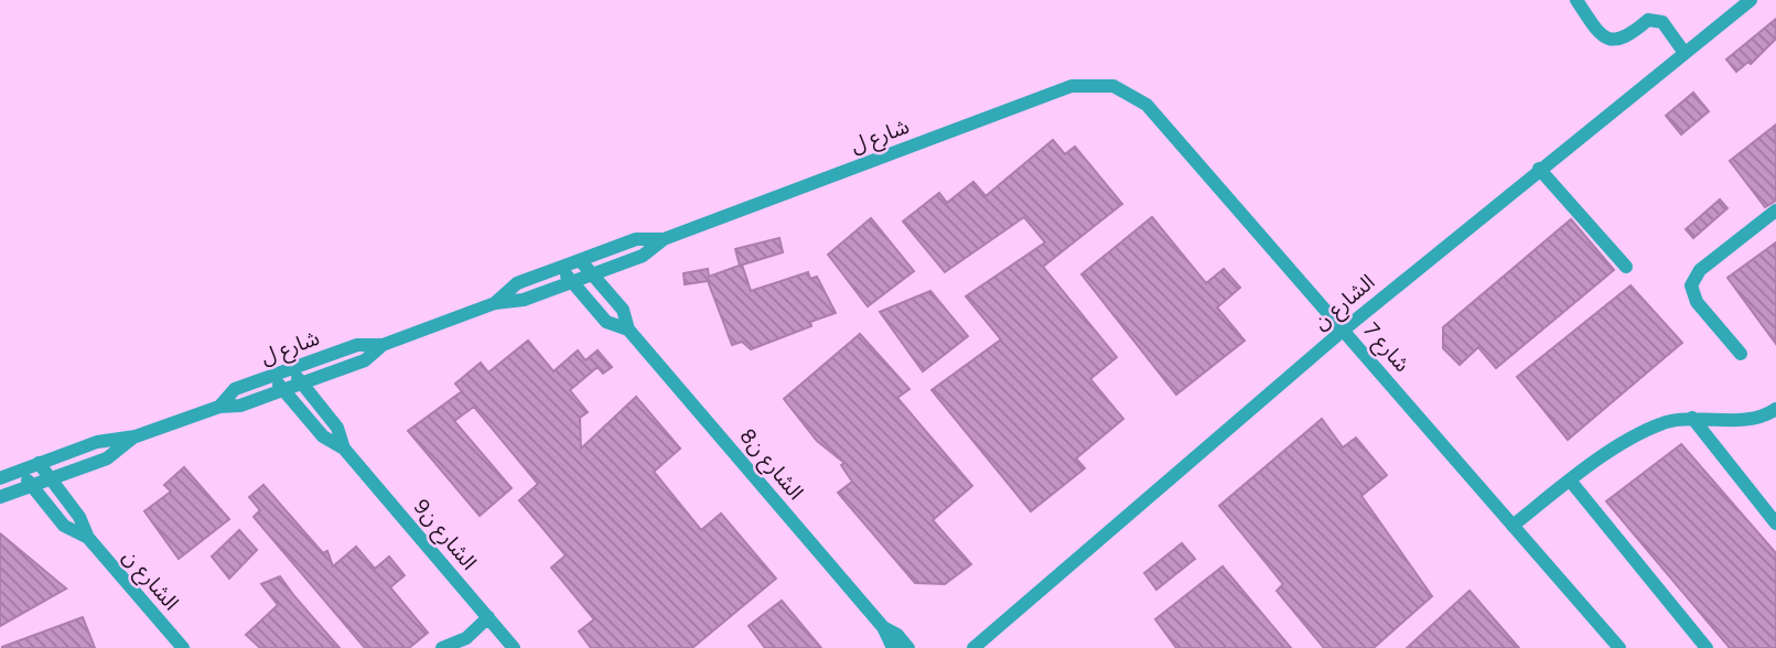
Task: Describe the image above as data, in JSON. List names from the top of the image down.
{
  "streets": {
    "street": [
      "شارع ل",
      "الشارع ن",
      "شارع 7",
      "الشارع ن8",
      "الشارع ن9"
    ]
  },
  "crossings": [
    ["شارع ل", "الشارع ن"],
    ["شارع ل", "شارع 7"],
    ["شارع ل", "الشارع ن8"],
    ["شارع ل", "الشارع ن9"],
    ["الشارع ن", "شارع 7"]
  ]
}
